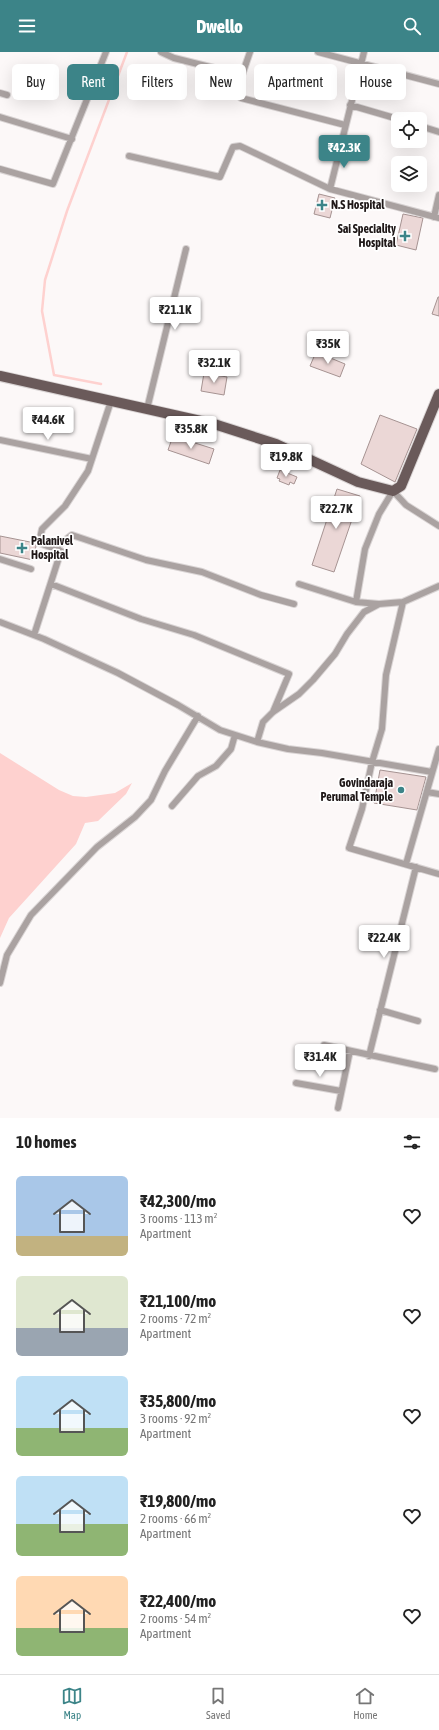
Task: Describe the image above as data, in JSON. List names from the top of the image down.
{
  "places": {
    "health": ["N.S Hospital", "Sai Speciality Hospital", "Palanivel Hospital"],
    "other": ["Govindaraja Perumal Temple"]
  },
  "page": {
    "header": "Dwello",
    "chip": [
      "Buy",
      "Rent",
      "Filters",
      "New",
      "Apartment",
      "House"
    ],
    "price": [
      "₹42.3K",
      "₹21.1K",
      "₹35K",
      "₹32.1K",
      "₹44.6K",
      "₹35.8K",
      "₹19.8K",
      "₹22.7K",
      "₹22.4K",
      "₹31.4K"
    ],
    "heading": "10 homes",
    "list": [
      {
        "name": "₹42,300/mo",
        "note": "3 rooms · 113 m² · Apartment"
      },
      {
        "name": "₹21,100/mo",
        "note": "2 rooms · 72 m² · Apartment"
      },
      {
        "name": "₹35,800/mo",
        "note": "3 rooms · 92 m² · Apartment"
      },
      {
        "name": "₹19,800/mo",
        "note": "2 rooms · 66 m² · Apartment"
      },
      {
        "name": "₹22,400/mo",
        "note": "2 rooms · 54 m² · Apartment"
      }
    ],
    "tabs": ["Map", "Saved", "Home"]
  }
}
